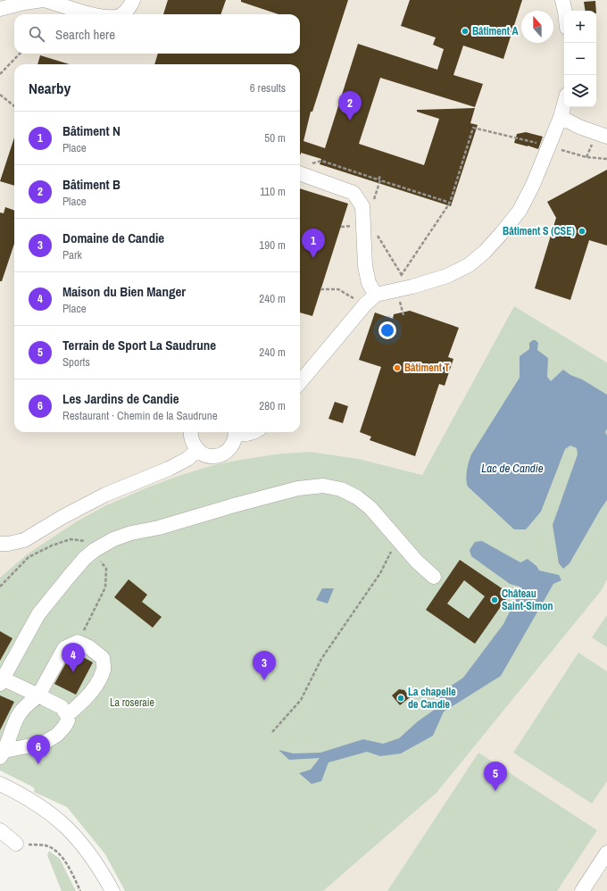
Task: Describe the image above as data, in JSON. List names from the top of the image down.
{
  "water": ["Lac de Candie"],
  "parks": ["La roseraie"],
  "places": [
    "Bâtiment A",
    "Bâtiment S (CSE)",
    "Bâtiment T",
    "Château Saint-Simon",
    "La chapelle de Candie"
  ],
  "north": "top",
  "page": {
    "map_buttons": ["+", "−"],
    "search": "Search here",
    "heading": ["Nearby", "6 results"],
    "pins": [
      "2",
      "1",
      "4",
      "3",
      "6",
      "5"
    ],
    "list": [
      {
        "mark": "1",
        "name": "Bâtiment N",
        "note": "Place",
        "value": "50 m"
      },
      {
        "mark": "2",
        "name": "Bâtiment B",
        "note": "Place",
        "value": "110 m"
      },
      {
        "mark": "3",
        "name": "Domaine de Candie",
        "note": "Park",
        "value": "190 m"
      },
      {
        "mark": "4",
        "name": "Maison du Bien Manger",
        "note": "Place",
        "value": "240 m"
      },
      {
        "mark": "5",
        "name": "Terrain de Sport La Saudrune",
        "note": "Sports",
        "value": "240 m"
      },
      {
        "mark": "6",
        "name": "Les Jardins de Candie",
        "note": "Restaurant · Chemin de la Saudrune",
        "value": "280 m"
      }
    ]
  }
}
